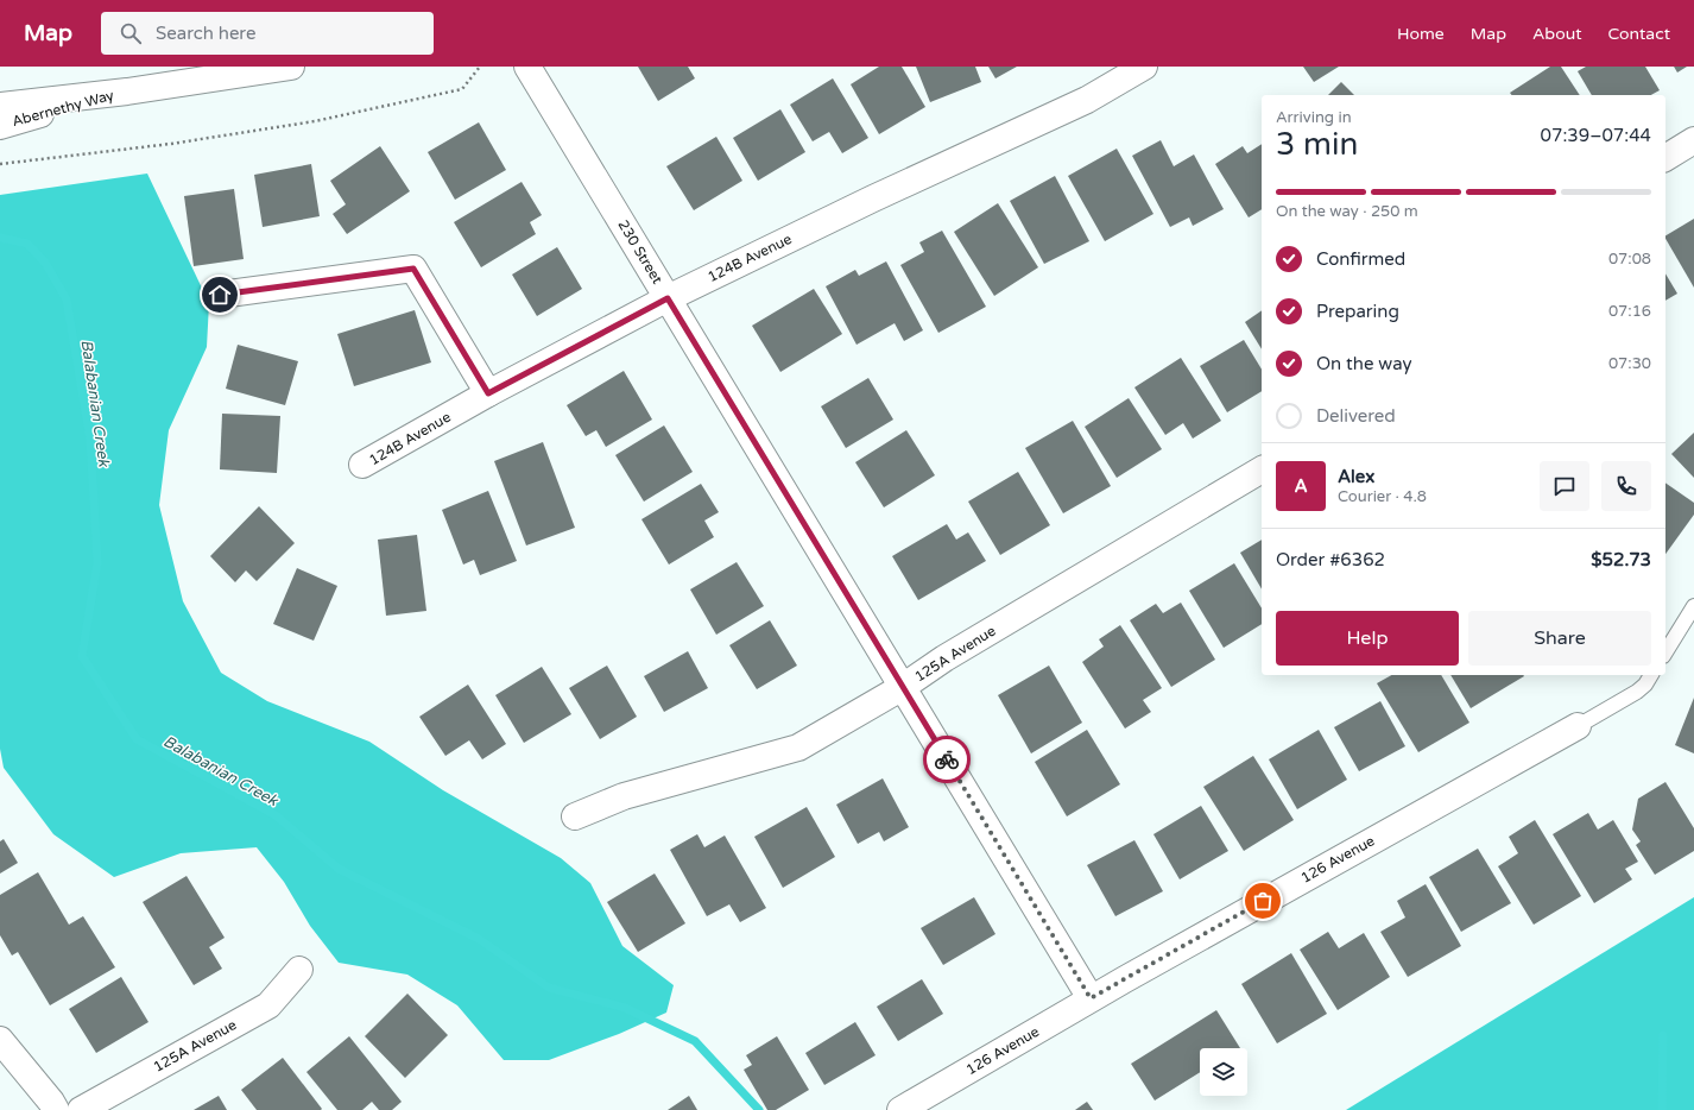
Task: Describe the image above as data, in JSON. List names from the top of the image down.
{
  "streets": {
    "street": [
      "Abernethy Way",
      "230 Street",
      "124B Avenue",
      "125A Avenue",
      "126 Avenue"
    ]
  },
  "crossings": [
    ["230 Street", "124B Avenue"],
    ["230 Street", "125A Avenue"],
    ["230 Street", "126 Avenue"]
  ],
  "water": ["Balabanian Creek"],
  "page": {
    "header": "Map",
    "search": "Search here",
    "nav": [
      "Home",
      "Map",
      "About",
      "Contact"
    ],
    "heading": ["3 min", "Arriving in", "07:39–07:44"],
    "panel": [
      "Alex",
      "Courier · 4.8",
      "Order #6362",
      "$52.73"
    ],
    "bar": "On the way · 250 m",
    "list": [
      ["Confirmed", "07:08"],
      ["Preparing", "07:16"],
      ["On the way", "07:30"],
      "Delivered"
    ],
    "round": "A",
    "buttons": ["Help", "Share"]
  }
}
